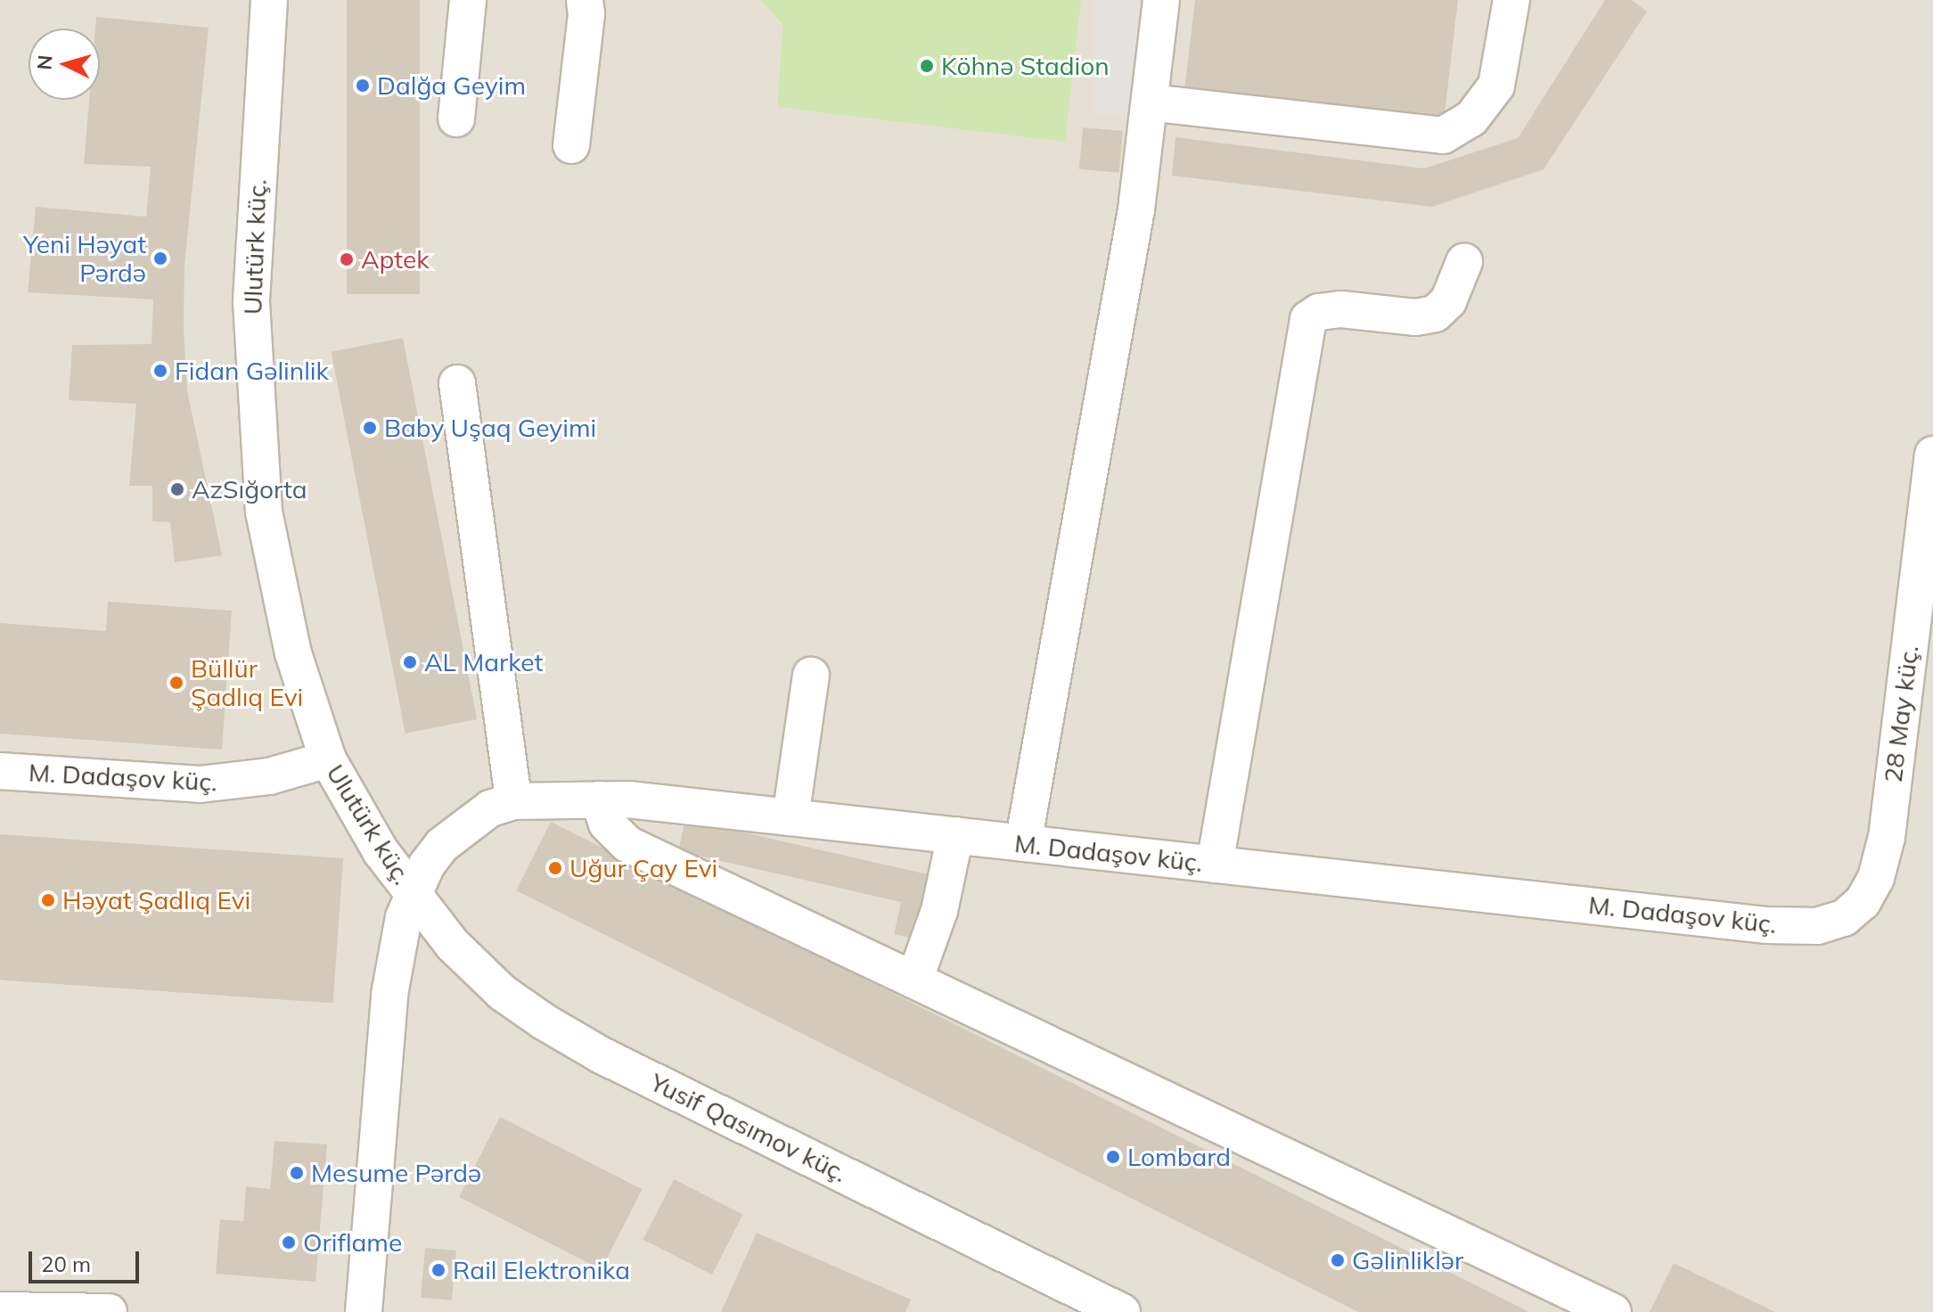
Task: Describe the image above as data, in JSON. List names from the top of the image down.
{
  "streets": {
    "street": [
      "Ulutürk küç.",
      "28 May küç.",
      "M. Dadaşov küç.",
      "Yusif Qasımov küç."
    ]
  },
  "crossings": [
    ["Ulutürk küç.", "M. Dadaşov küç."],
    ["Ulutürk küç.", "Yusif Qasımov küç."],
    ["28 May küç.", "M. Dadaşov küç."],
    ["M. Dadaşov küç.", "Yusif Qasımov küç."]
  ],
  "places": [
    "Köhnə Stadion",
    "Dalğa Geyim",
    "Yeni Həyat Pərdə",
    "Aptek",
    "Fidan Gəlinlik",
    "Baby Uşaq Geyimi",
    "AzSığorta",
    "AL Market",
    "Büllür Şadlıq Evi",
    "Uğur Çay Evi",
    "Həyat Şadlıq Evi",
    "Lombard",
    "Mesume Pərdə",
    "Oriflame",
    "Gəlinliklər",
    "Rail Elektronika"
  ],
  "scale_bar": "20 m",
  "north": "left"
}
